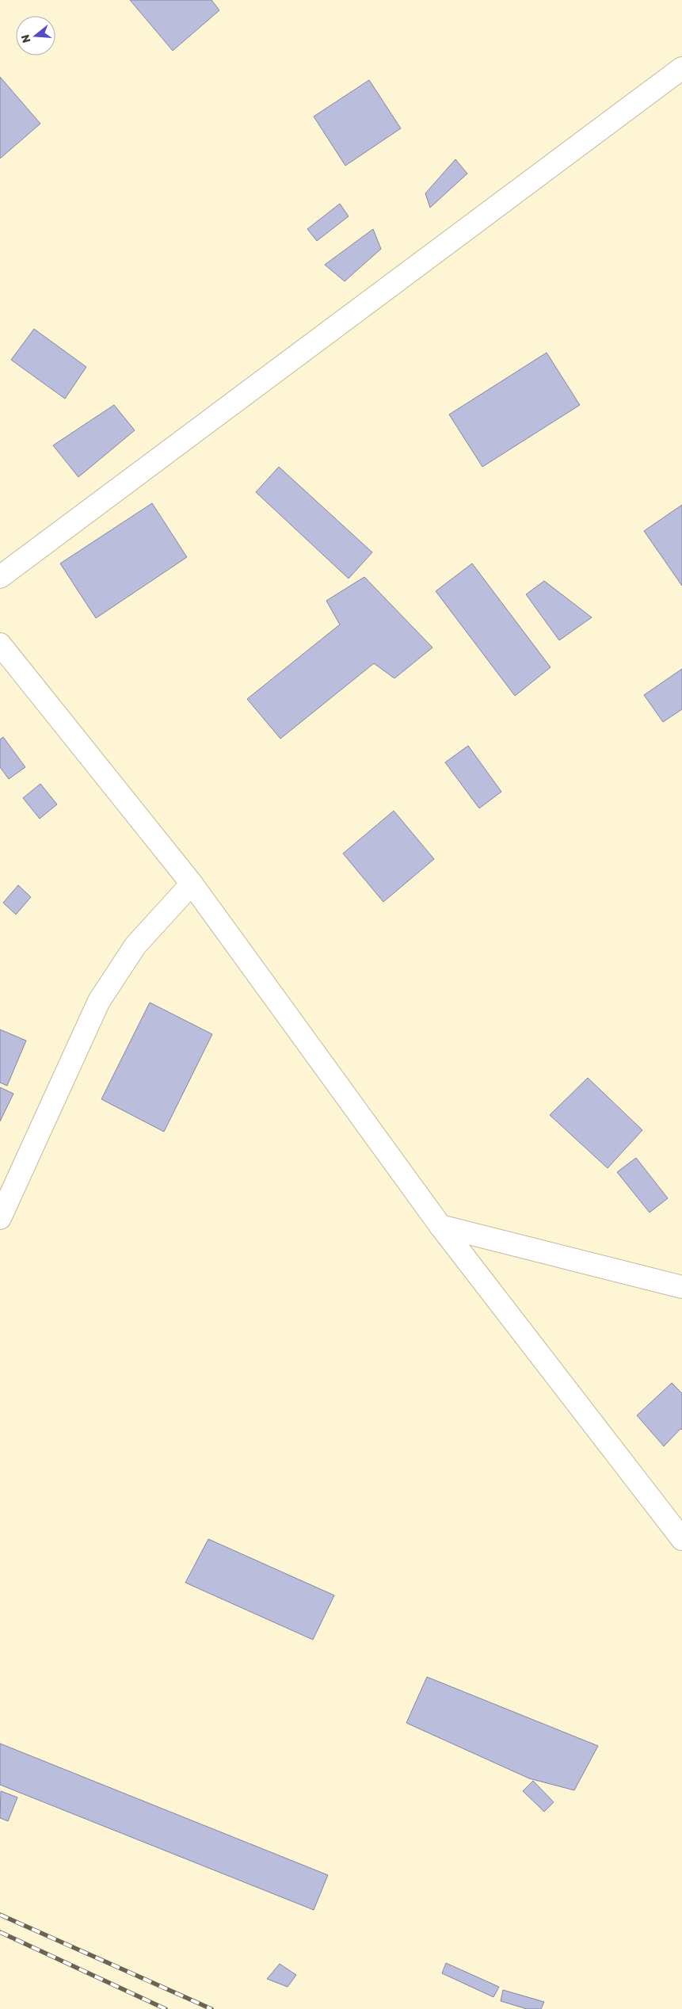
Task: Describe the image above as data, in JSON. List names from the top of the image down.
{
  "north": "left"
}
